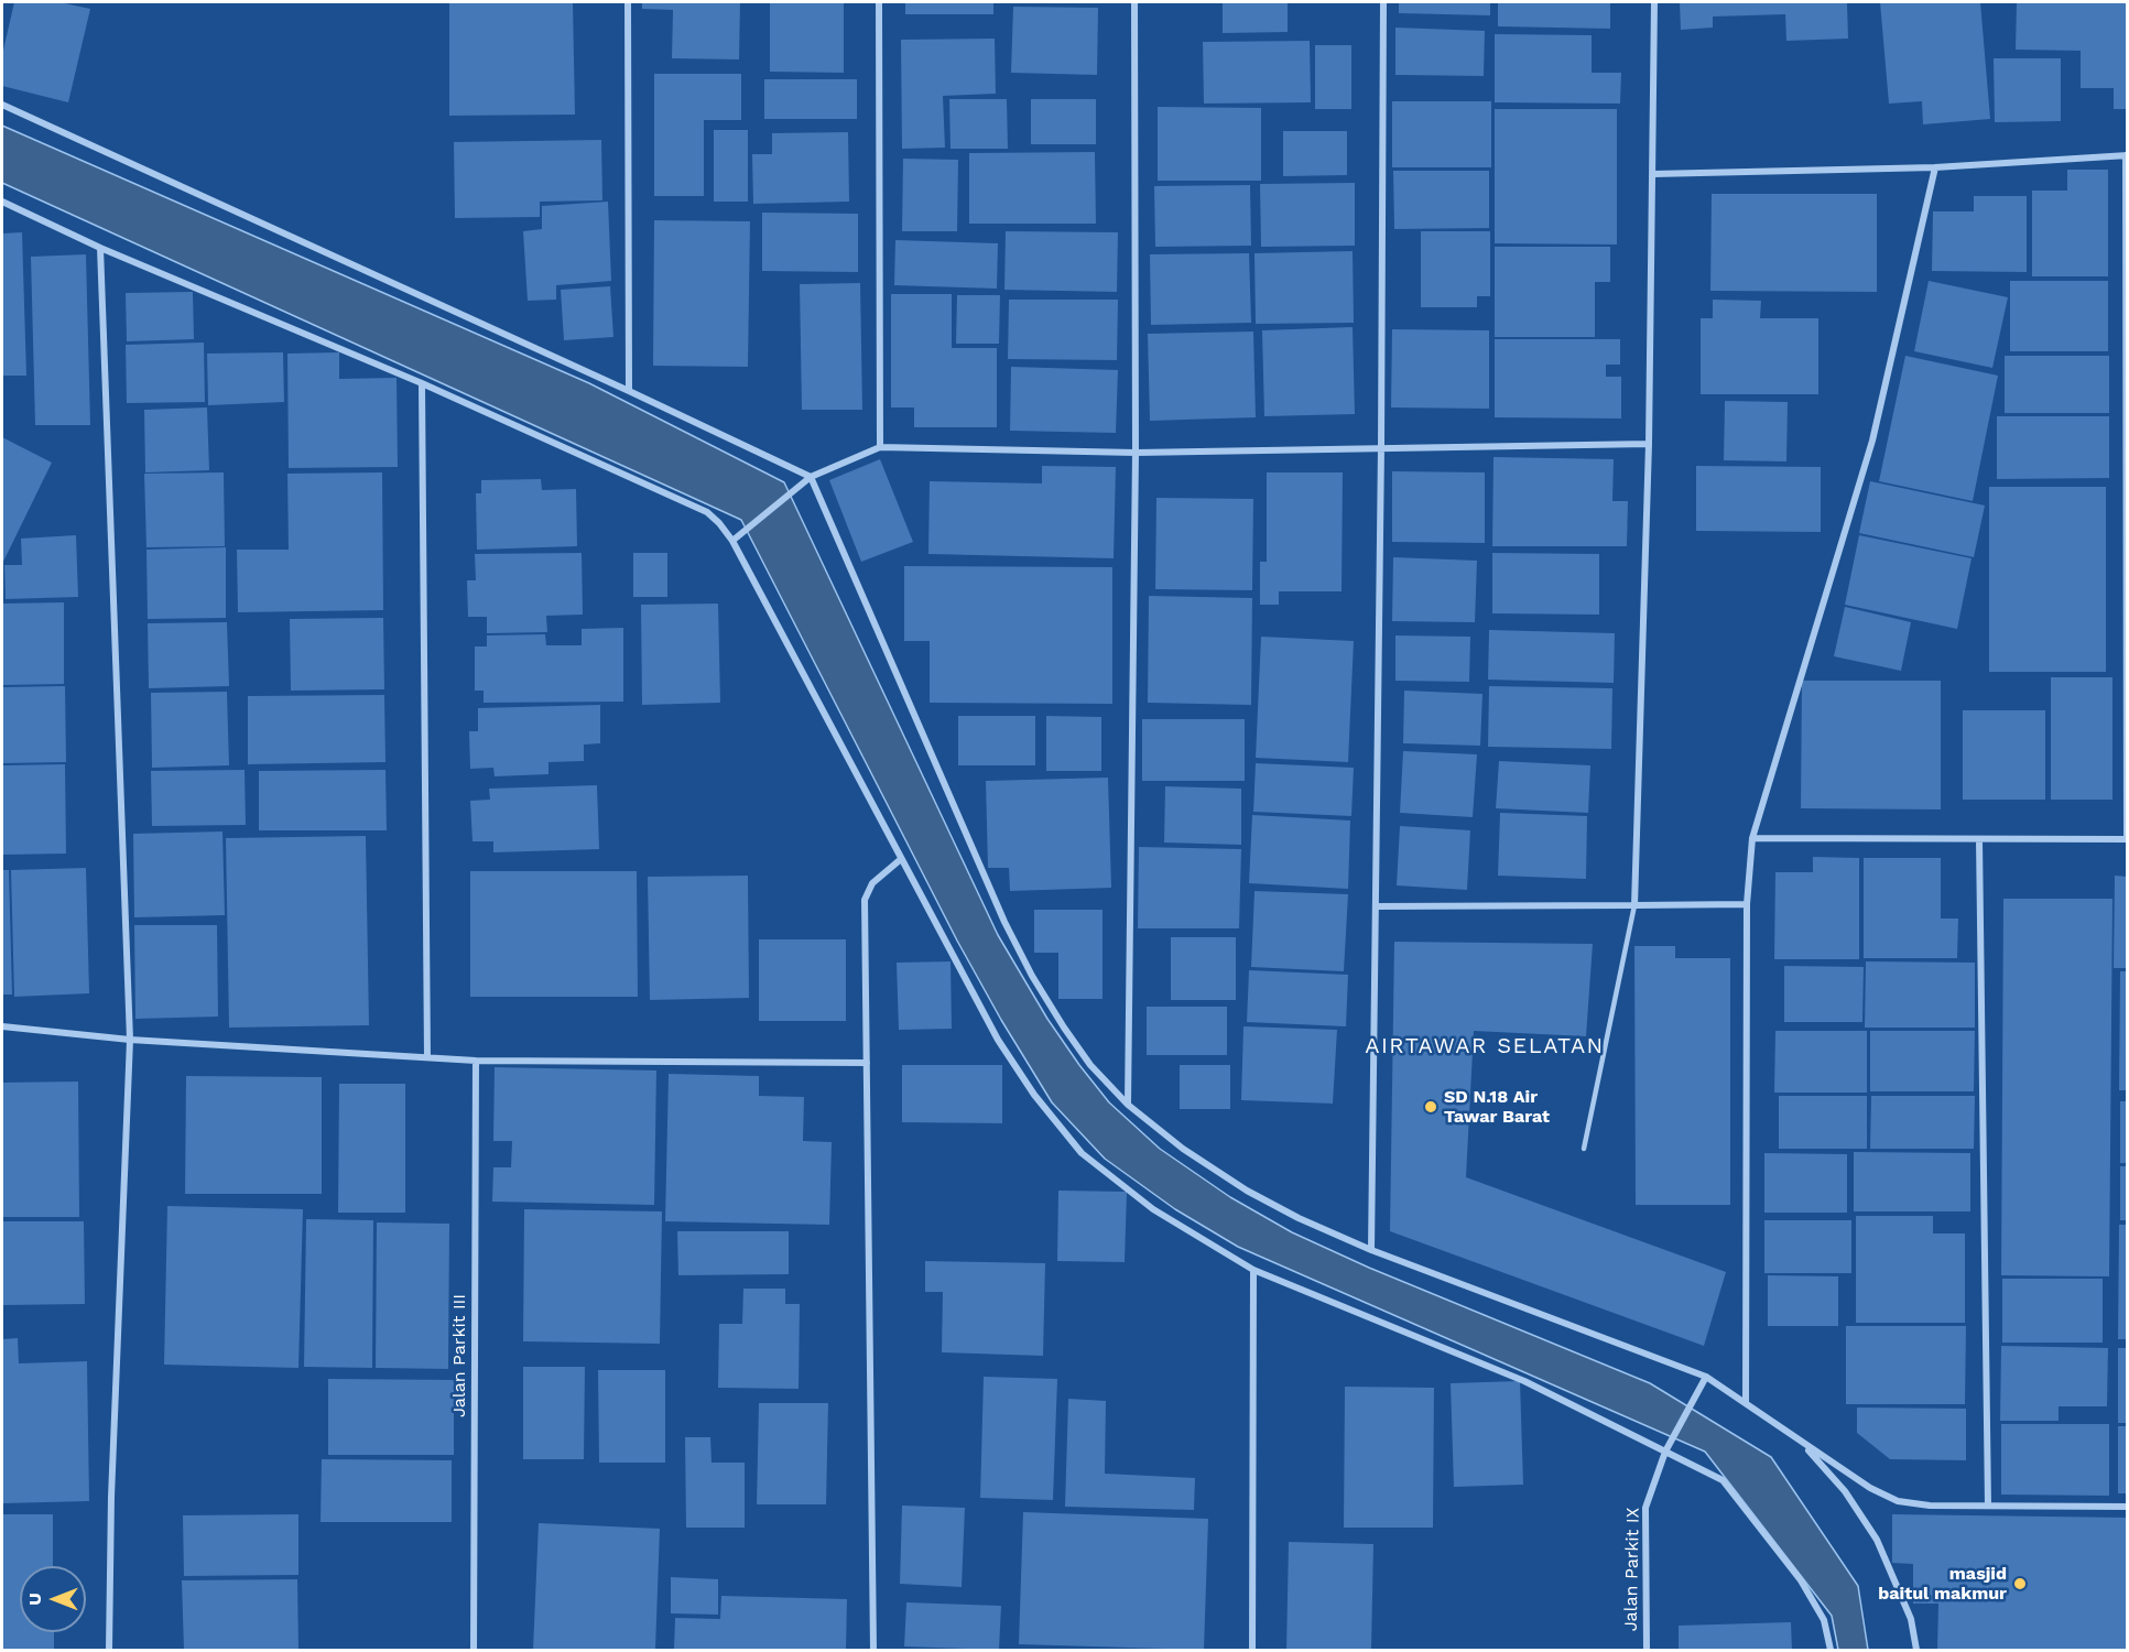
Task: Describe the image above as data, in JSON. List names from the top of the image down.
{
  "streets": {
    "street": ["Jalan Parkit III", "Jalan Parkit IX"]
  },
  "districts": ["AIRTAWAR SELATAN"],
  "places": ["SD N.18 Air Tawar Barat", "masjid baitul makmur"],
  "north": "left"
}
